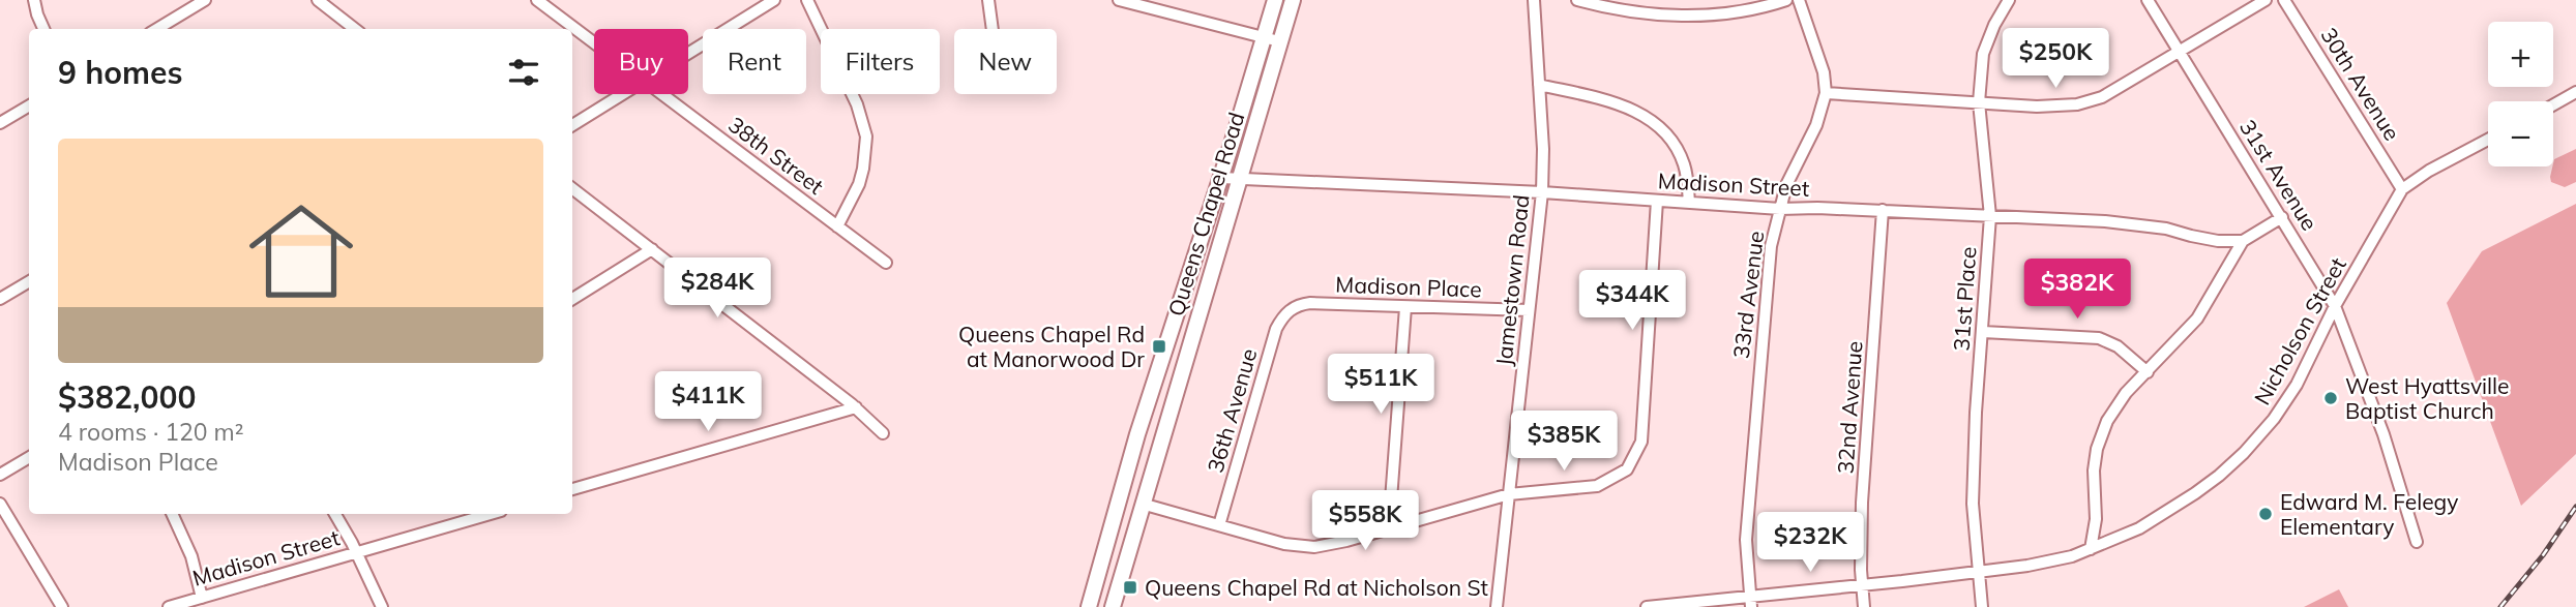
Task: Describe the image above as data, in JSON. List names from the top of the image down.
{
  "streets": {
    "main road": ["Queens Chapel Road"],
    "street": [
      "30th Avenue",
      "38th Street",
      "31st Avenue",
      "Madison Street",
      "Jamestown Road",
      "Madison Place",
      "33rd Avenue",
      "31st Place",
      "Nicholson Street",
      "32nd Avenue",
      "36th Avenue"
    ]
  },
  "crossings": [
    ["30th Avenue", "Nicholson Street"],
    ["31st Avenue", "Nicholson Street"],
    ["Madison Street", "Queens Chapel Road"],
    ["Madison Street", "Jamestown Road"],
    ["Madison Street", "33rd Avenue"],
    ["Madison Street", "31st Place"],
    ["Madison Street", "32nd Avenue"],
    ["Jamestown Road", "Madison Place"],
    ["Madison Place", "36th Avenue"],
    ["33rd Avenue", "Nicholson Street"],
    ["31st Place", "Nicholson Street"],
    ["Nicholson Street", "32nd Avenue"]
  ],
  "places": {
    "transit": ["Queens Chapel Rd at Manorwood Dr", "Queens Chapel Rd at Nicholson St"],
    "other": ["West Hyattsville Baptist Church", "Edward M. Felegy Elementary"]
  },
  "page": {
    "map_buttons": ["+", "−"],
    "price": [
      "$250K",
      "$284K",
      "$382K",
      "$344K",
      "$511K",
      "$411K",
      "$385K",
      "$558K",
      "$232K"
    ],
    "chip": [
      "Buy",
      "Rent",
      "Filters",
      "New"
    ],
    "heading": "9 homes",
    "list": [
      {
        "name": "$382,000",
        "note": "4 rooms · 120 m² · Madison Place"
      }
    ]
  }
}
